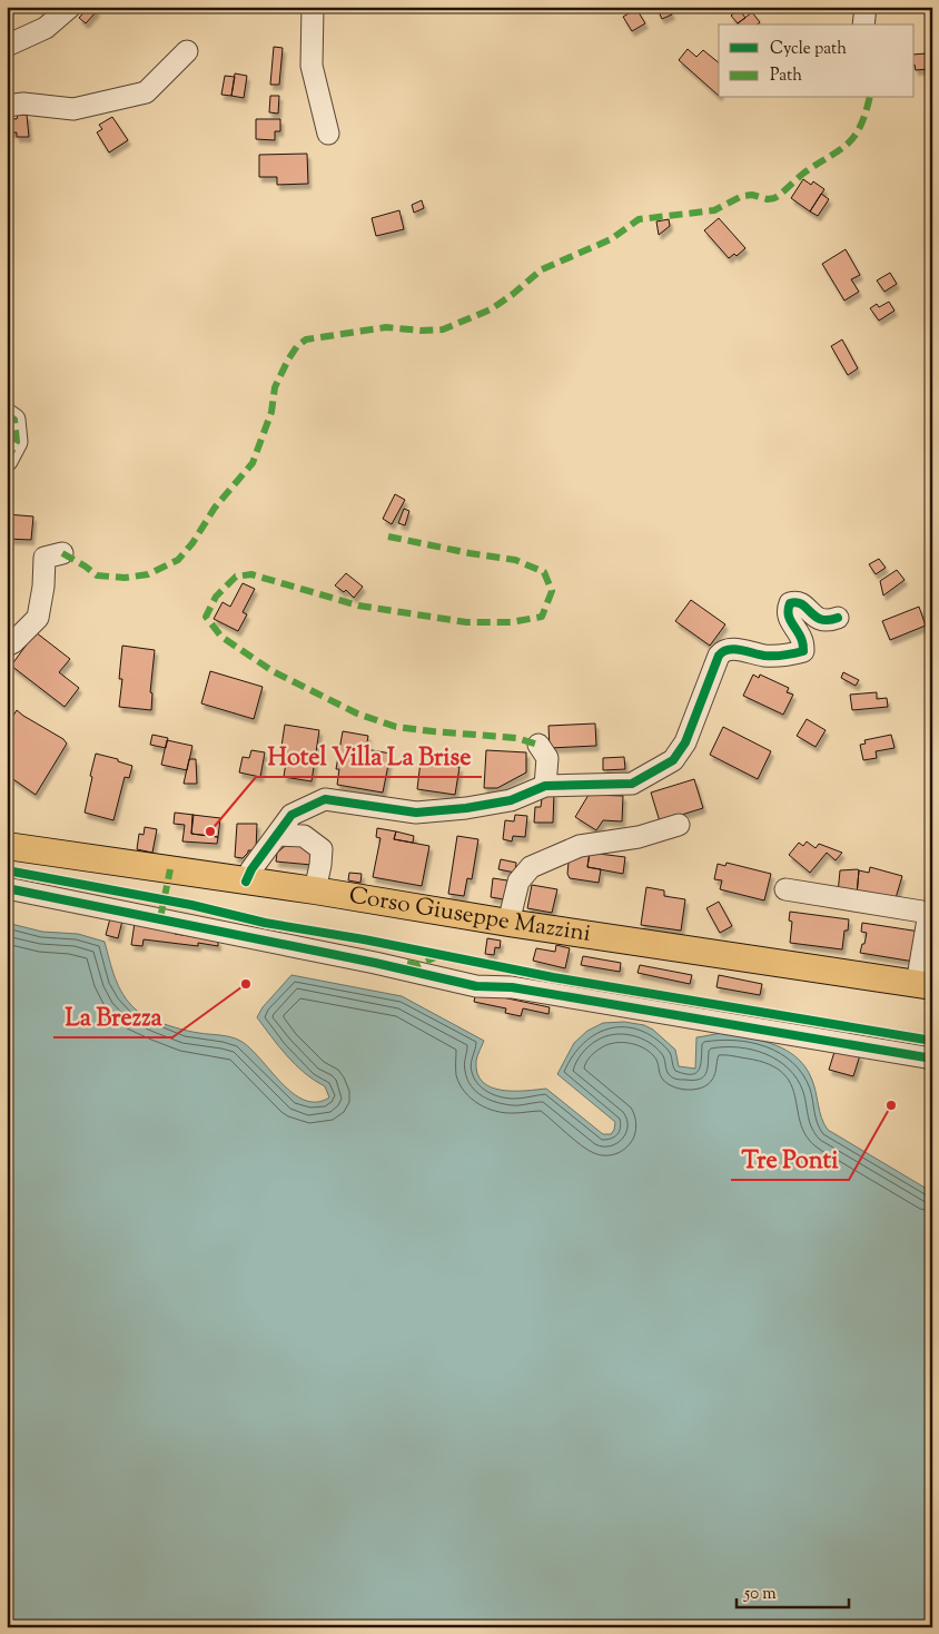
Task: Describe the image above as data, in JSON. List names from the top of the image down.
{
  "streets": {
    "main road": ["Corso Giuseppe Mazzini"]
  },
  "places": ["Hotel Villa La Brise", "La Brezza", "Tre Ponti"],
  "legend": ["Cycle path", "Path"],
  "scale_bar": "50 m"
}
